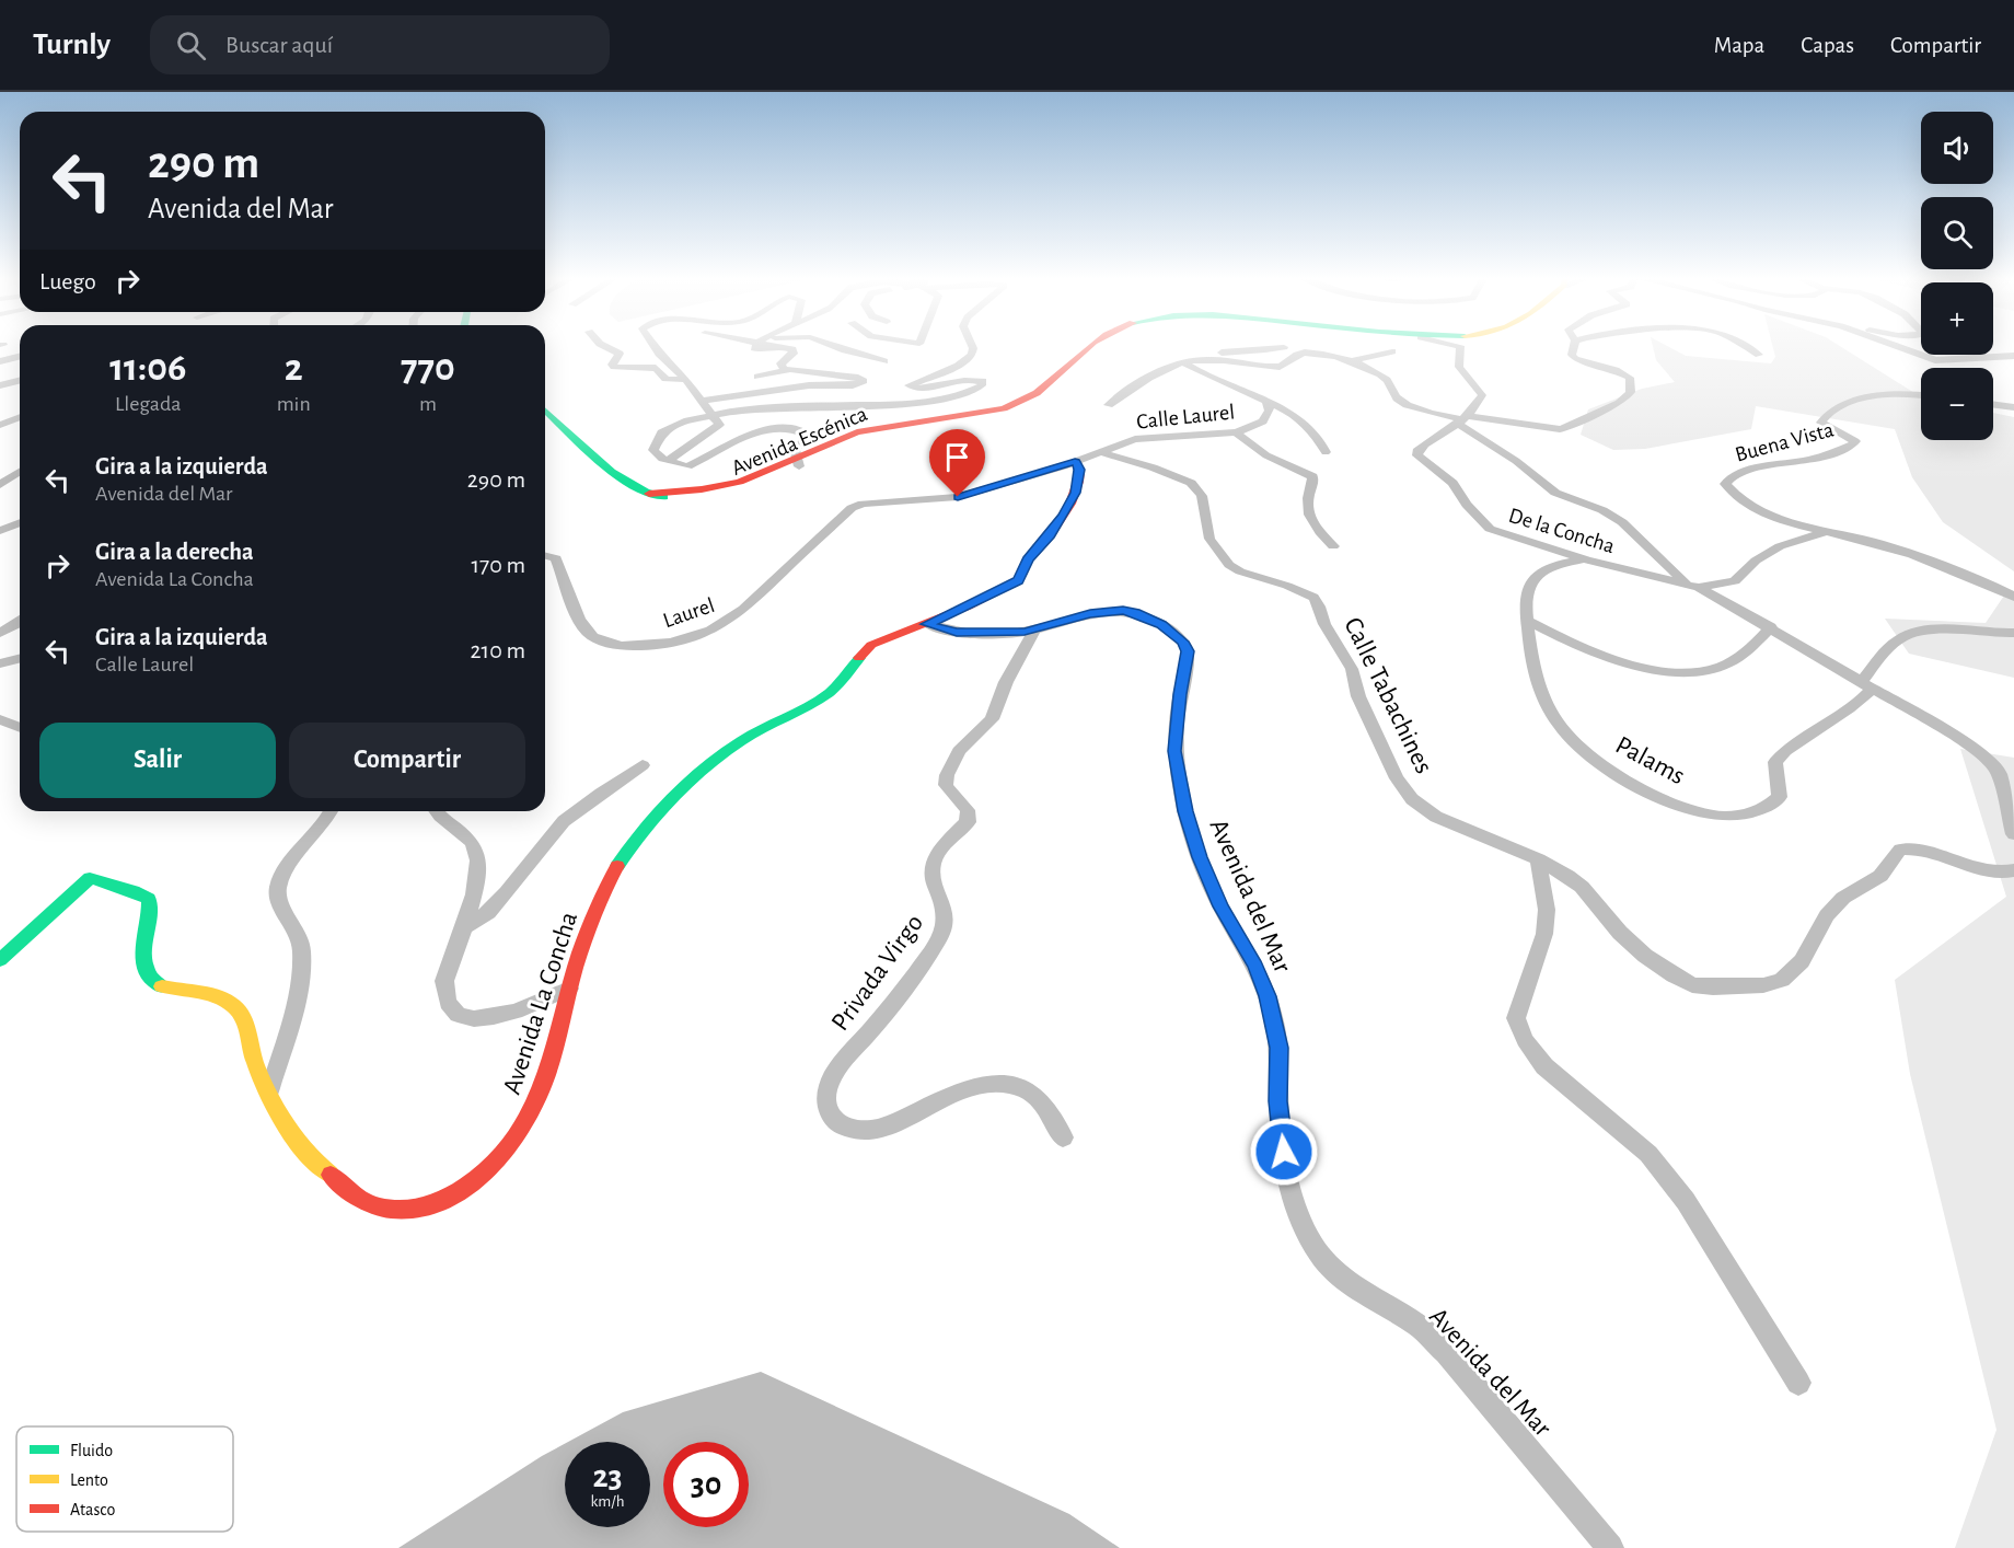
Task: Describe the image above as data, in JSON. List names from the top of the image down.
{
  "streets": {
    "main road": ["Avenida Escénica", "Avenida La Concha"],
    "street": [
      "Calle Laurel",
      "Buena Vista",
      "De la Concha",
      "Laurel",
      "Calle Tabachines",
      "Palams",
      "Avenida del Mar",
      "Privada Virgo"
    ]
  },
  "crossings": [
    ["Calle Laurel", "Laurel"],
    ["Calle Laurel", "Calle Tabachines"],
    ["Calle Laurel", "Avenida La Concha"],
    ["De la Concha", "Palams"],
    ["Avenida del Mar", "Privada Virgo"],
    ["Avenida del Mar", "Avenida La Concha"]
  ],
  "legend": ["Fluido", "Lento", "Atasco"],
  "page": {
    "header": "Turnly",
    "search": "Buscar aquí",
    "nav": ["Mapa", "Capas", "Compartir"],
    "map_buttons": ["+", "−"],
    "turn": ["290 m", "Avenida del Mar"],
    "then": "Luego",
    "eta": [
      "11:06",
      "Llegada",
      "2",
      "min",
      "770",
      "m"
    ],
    "list": [
      {
        "name": "Gira a la izquierda",
        "note": "Avenida del Mar",
        "value": "290 m"
      },
      {
        "name": "Gira a la derecha",
        "note": "Avenida La Concha",
        "value": "170 m"
      },
      {
        "name": "Gira a la izquierda",
        "note": "Calle Laurel",
        "value": "210 m"
      }
    ],
    "buttons": ["Salir", "Compartir"],
    "speed": "23 km/h",
    "limit": "30"
  }
}
